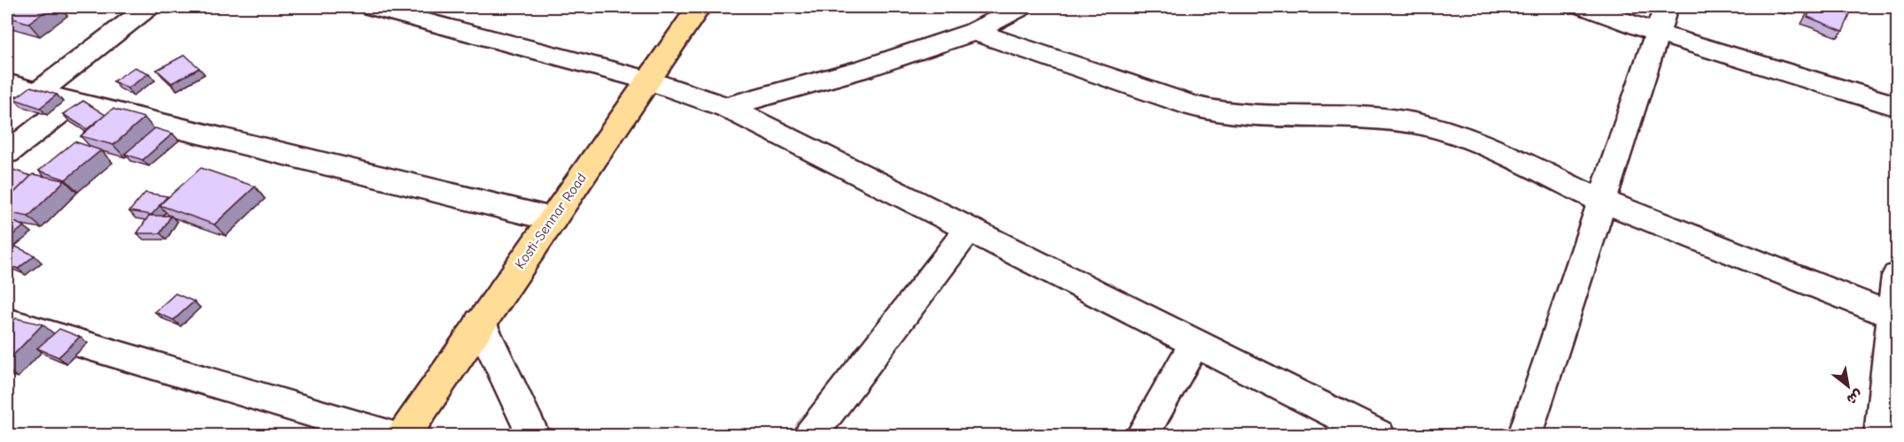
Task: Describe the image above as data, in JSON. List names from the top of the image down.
{
  "streets": {
    "highway": ["Kosti-Sennar Road"]
  },
  "north": "bottom right"
}
